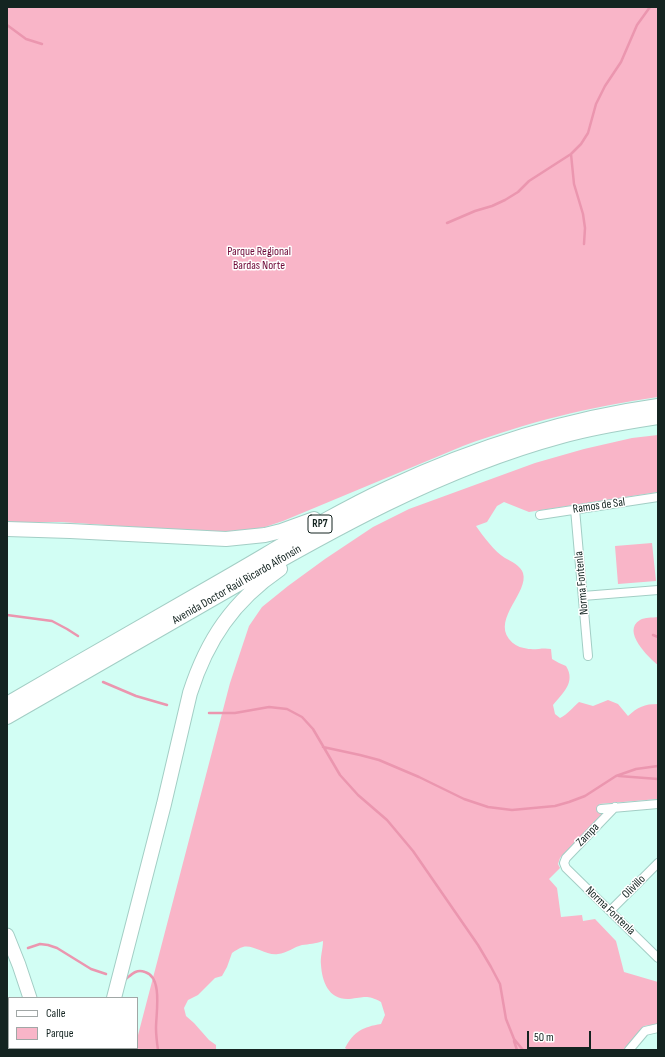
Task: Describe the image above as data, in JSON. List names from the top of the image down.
{
  "streets": {
    "highway": ["RP7", "Avenida Doctor Raúl Ricardo Alfonsín"],
    "street": [
      "Ramos de Sal",
      "Norma Fontenla",
      "Zampa",
      "Olivillo"
    ]
  },
  "crossings": [
    ["Ramos de Sal", "Norma Fontenla"],
    ["Norma Fontenla", "Zampa"],
    ["Norma Fontenla", "Olivillo"]
  ],
  "parks": ["Parque Regional Bardas Norte"],
  "legend": ["Calle", "Parque"],
  "scale_bar": "50 m"
}
